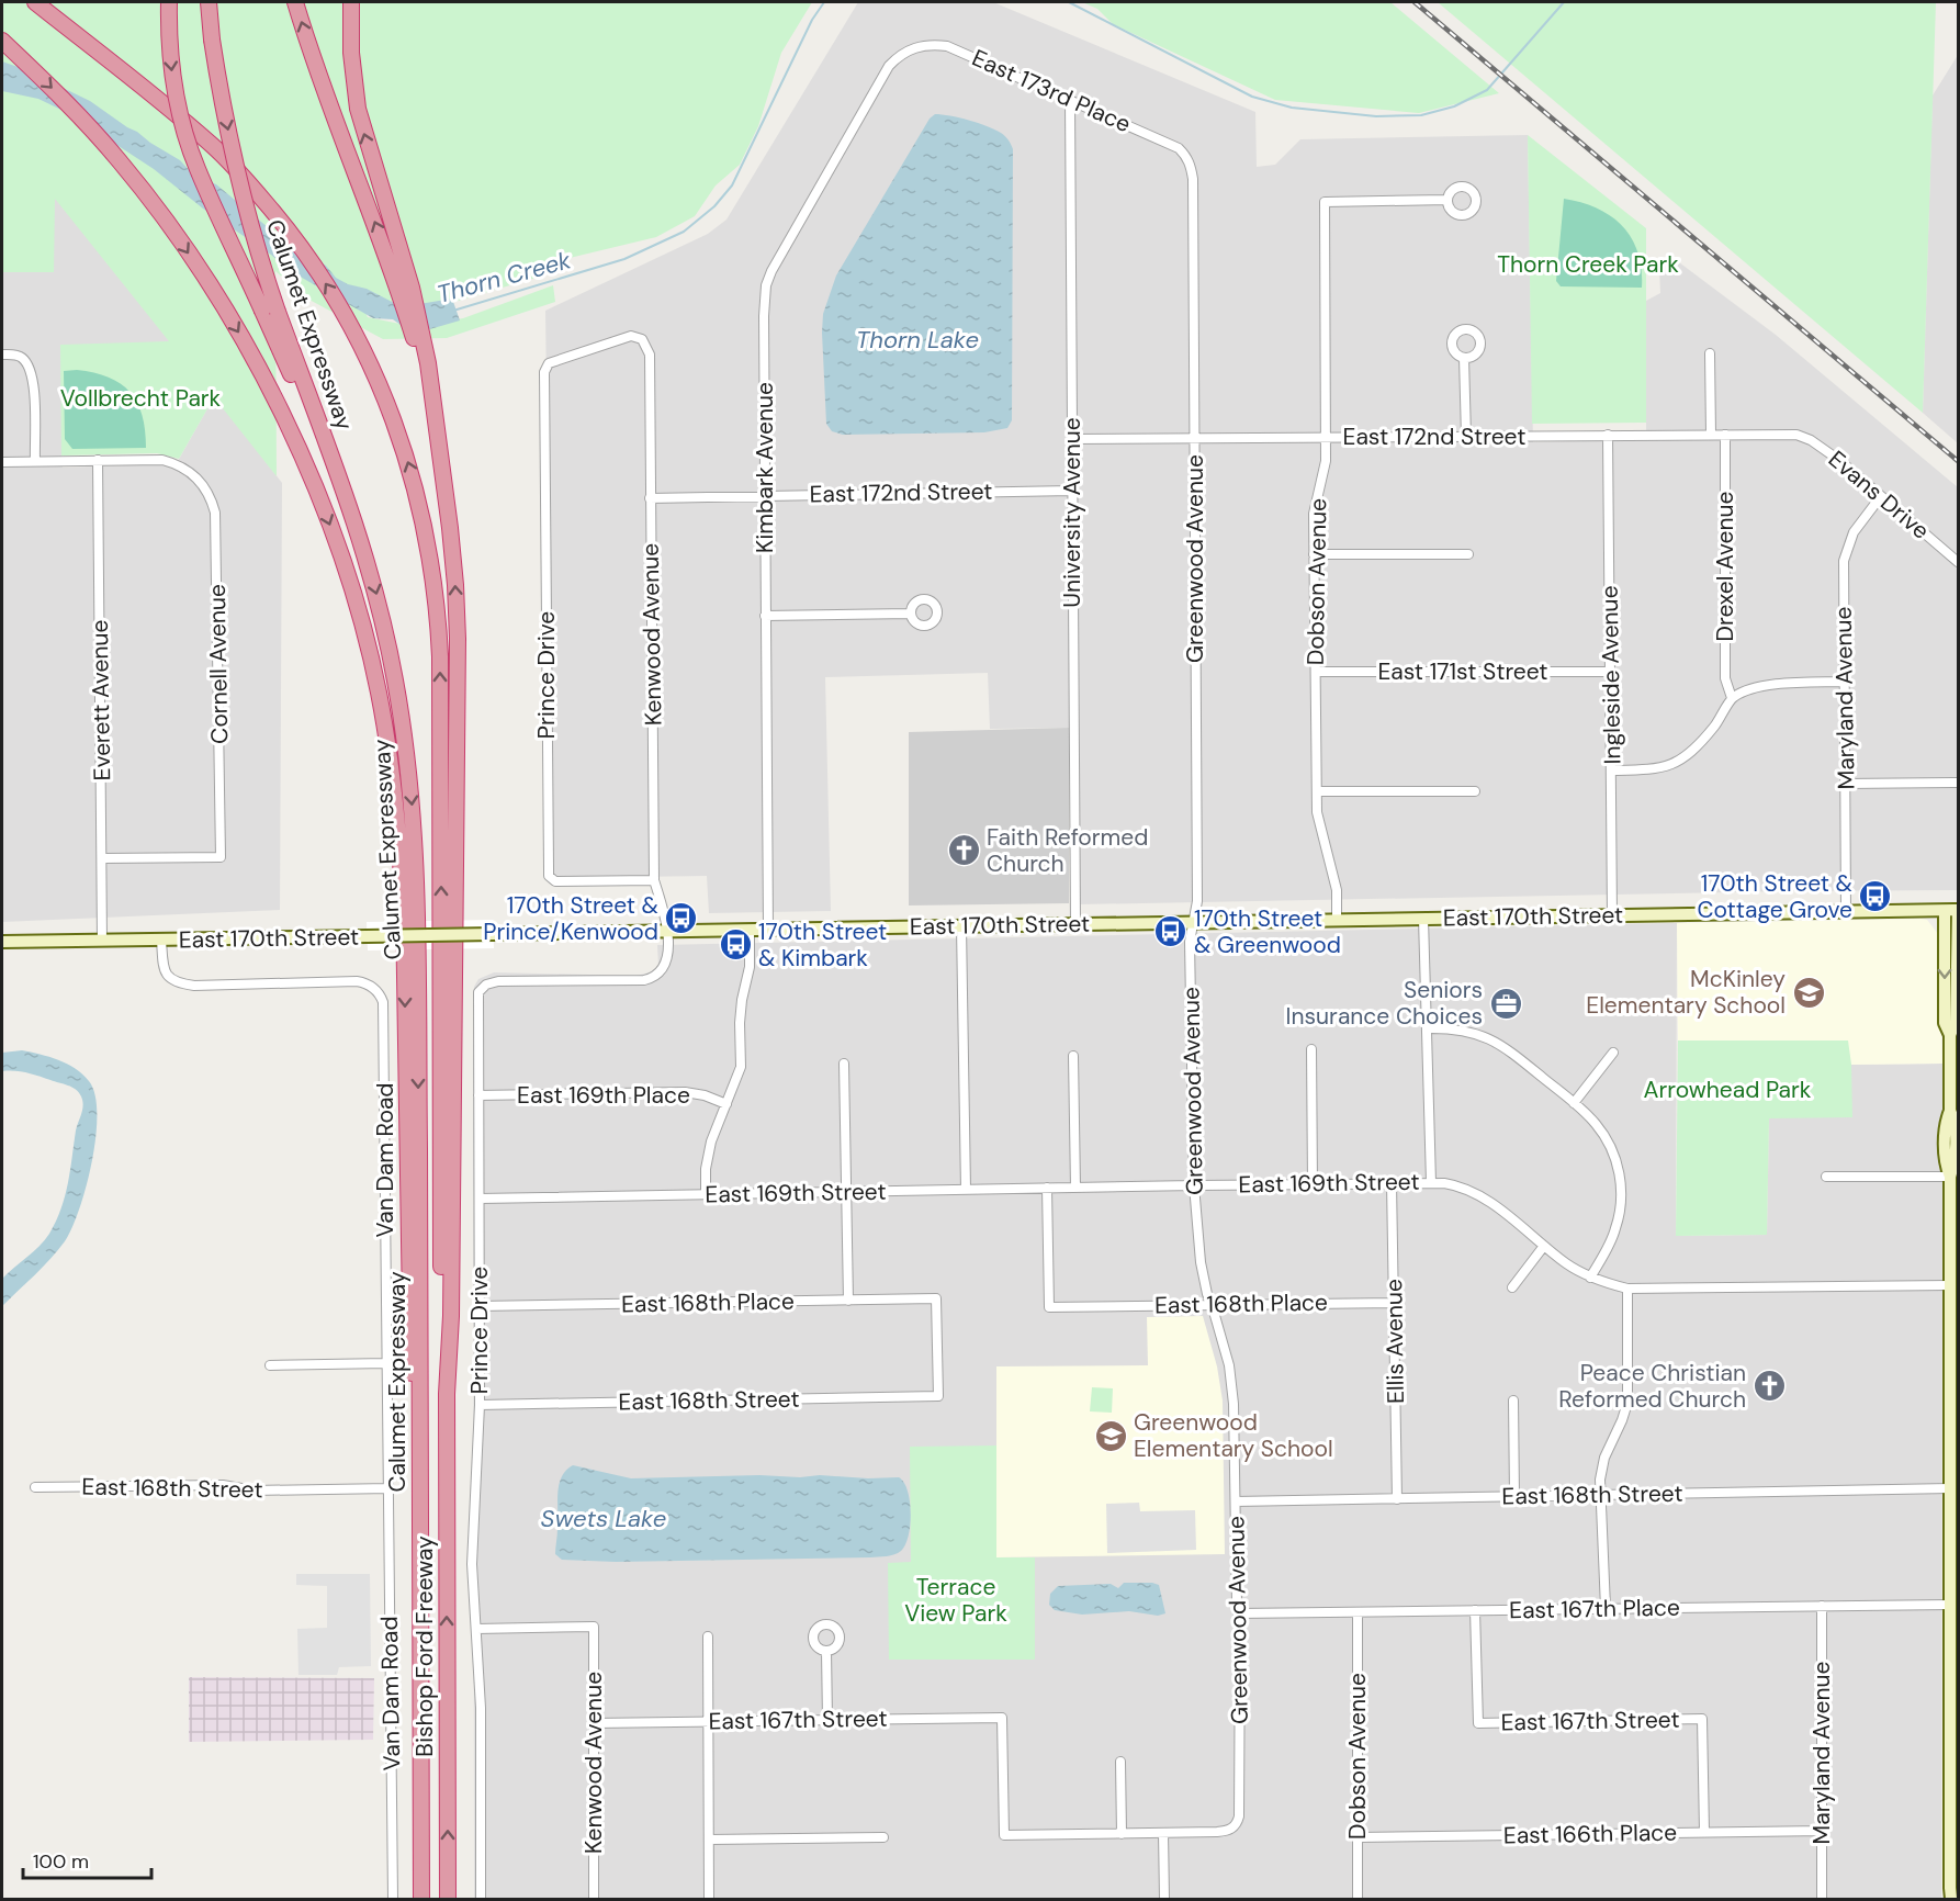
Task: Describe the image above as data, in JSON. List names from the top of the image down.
{
  "streets": {
    "highway": ["Calumet Expressway", "Bishop Ford Freeway"],
    "street": [
      "East 173rd Place",
      "East 172nd Street",
      "Kimbark Avenue",
      "Evans Drive",
      "University Avenue",
      "Greenwood Avenue",
      "Drexel Avenue",
      "Dobson Avenue",
      "Kenwood Avenue",
      "Cornell Avenue",
      "East 171st Street",
      "Prince Drive",
      "Ingleside Avenue",
      "Maryland Avenue",
      "Everett Avenue",
      "East 170th Street",
      "East 169th Place",
      "Van Dam Road",
      "East 169th Street",
      "East 168th Place",
      "Ellis Avenue",
      "East 168th Street",
      "East 167th Place",
      "East 167th Street",
      "East 166th Place"
    ]
  },
  "crossings": [
    ["East 173rd Place", "Kimbark Avenue"],
    ["East 173rd Place", "University Avenue"],
    ["East 173rd Place", "Greenwood Avenue"],
    ["Calumet Expressway", "Bishop Ford Freeway"],
    ["East 172nd Street", "Kimbark Avenue"],
    ["East 172nd Street", "Evans Drive"],
    ["East 172nd Street", "University Avenue"],
    ["East 172nd Street", "Greenwood Avenue"],
    ["East 172nd Street", "Drexel Avenue"],
    ["East 172nd Street", "Dobson Avenue"],
    ["East 172nd Street", "Kenwood Avenue"],
    ["East 172nd Street", "Ingleside Avenue"],
    ["Kimbark Avenue", "East 170th Street"],
    ["Evans Drive", "Maryland Avenue"],
    ["University Avenue", "East 170th Street"],
    ["Greenwood Avenue", "East 170th Street"],
    ["Greenwood Avenue", "East 169th Street"],
    ["Greenwood Avenue", "East 168th Place"],
    ["Greenwood Avenue", "East 168th Street"],
    ["Greenwood Avenue", "East 167th Place"],
    ["Dobson Avenue", "East 171st Street"],
    ["Dobson Avenue", "East 170th Street"],
    ["Dobson Avenue", "East 167th Place"],
    ["Dobson Avenue", "East 166th Place"],
    ["Kenwood Avenue", "Prince Drive"],
    ["Kenwood Avenue", "East 170th Street"],
    ["Kenwood Avenue", "East 167th Street"],
    ["Cornell Avenue", "Everett Avenue"],
    ["East 171st Street", "Ingleside Avenue"],
    ["Prince Drive", "East 170th Street"],
    ["Prince Drive", "East 169th Place"],
    ["Prince Drive", "East 169th Street"],
    ["Prince Drive", "East 168th Place"],
    ["Prince Drive", "East 168th Street"],
    ["Ingleside Avenue", "East 170th Street"],
    ["Maryland Avenue", "East 170th Street"],
    ["Maryland Avenue", "East 167th Place"],
    ["Maryland Avenue", "East 166th Place"],
    ["Everett Avenue", "East 170th Street"],
    ["East 170th Street", "Van Dam Road"],
    ["Van Dam Road", "East 168th Street"],
    ["East 169th Street", "East 168th Place"],
    ["East 169th Street", "Ellis Avenue"],
    ["East 168th Place", "Ellis Avenue"],
    ["East 168th Place", "East 168th Street"],
    ["Ellis Avenue", "East 168th Street"],
    ["East 167th Place", "East 167th Street"],
    ["East 167th Street", "East 166th Place"]
  ],
  "water": ["Thorn Creek", "Thorn Lake", "Swets Lake"],
  "parks": [
    "Thorn Creek Park",
    "Vollbrecht Park",
    "Arrowhead Park",
    "Terrace View Park"
  ],
  "places": {
    "church": ["Faith Reformed Church", "Peace Christian Reformed Church"],
    "bus stop": [
      "170th Street & Cottage Grove",
      "170th Street & Prince/Kenwood",
      "170th Street & Greenwood",
      "170th Street & Kimbark"
    ],
    "school or university": ["McKinley Elementary School", "Greenwood Elementary School"],
    "office": ["Seniors Insurance Choices"]
  },
  "scale_bar": "100 m"
}
